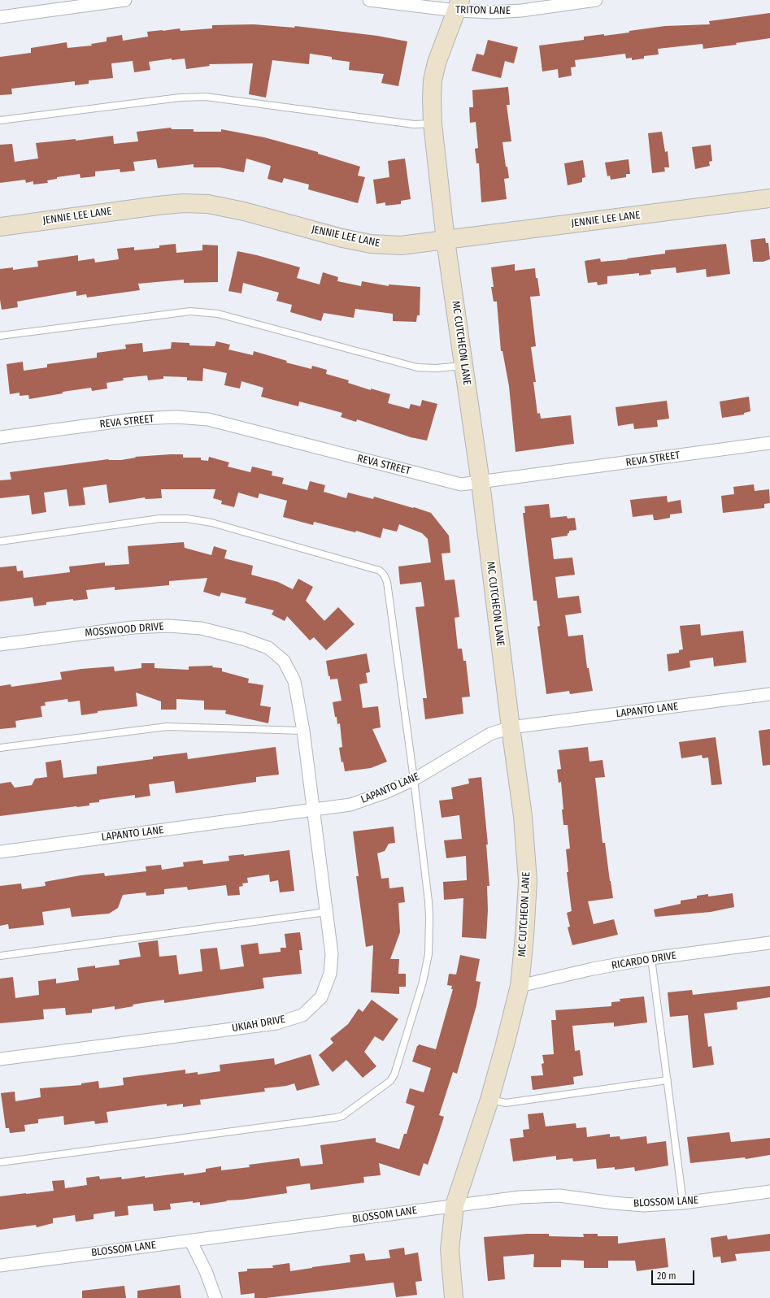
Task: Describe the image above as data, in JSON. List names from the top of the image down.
{
  "streets": {
    "street": [
      "TRITON LANE",
      "JENNIE LEE LANE",
      "MC CUTCHEON LANE",
      "REVA STREET",
      "MOSSWOOD DRIVE",
      "LAPANTO LANE",
      "RICARDO DRIVE",
      "UKIAH DRIVE",
      "BLOSSOM LANE"
    ]
  },
  "crossings": [
    ["TRITON LANE", "MC CUTCHEON LANE"],
    ["JENNIE LEE LANE", "MC CUTCHEON LANE"],
    ["MC CUTCHEON LANE", "REVA STREET"],
    ["MC CUTCHEON LANE", "LAPANTO LANE"],
    ["MC CUTCHEON LANE", "RICARDO DRIVE"],
    ["MC CUTCHEON LANE", "BLOSSOM LANE"],
    ["MOSSWOOD DRIVE", "LAPANTO LANE"],
    ["MOSSWOOD DRIVE", "UKIAH DRIVE"],
    ["LAPANTO LANE", "UKIAH DRIVE"]
  ],
  "scale_bar": "20 m"
}
